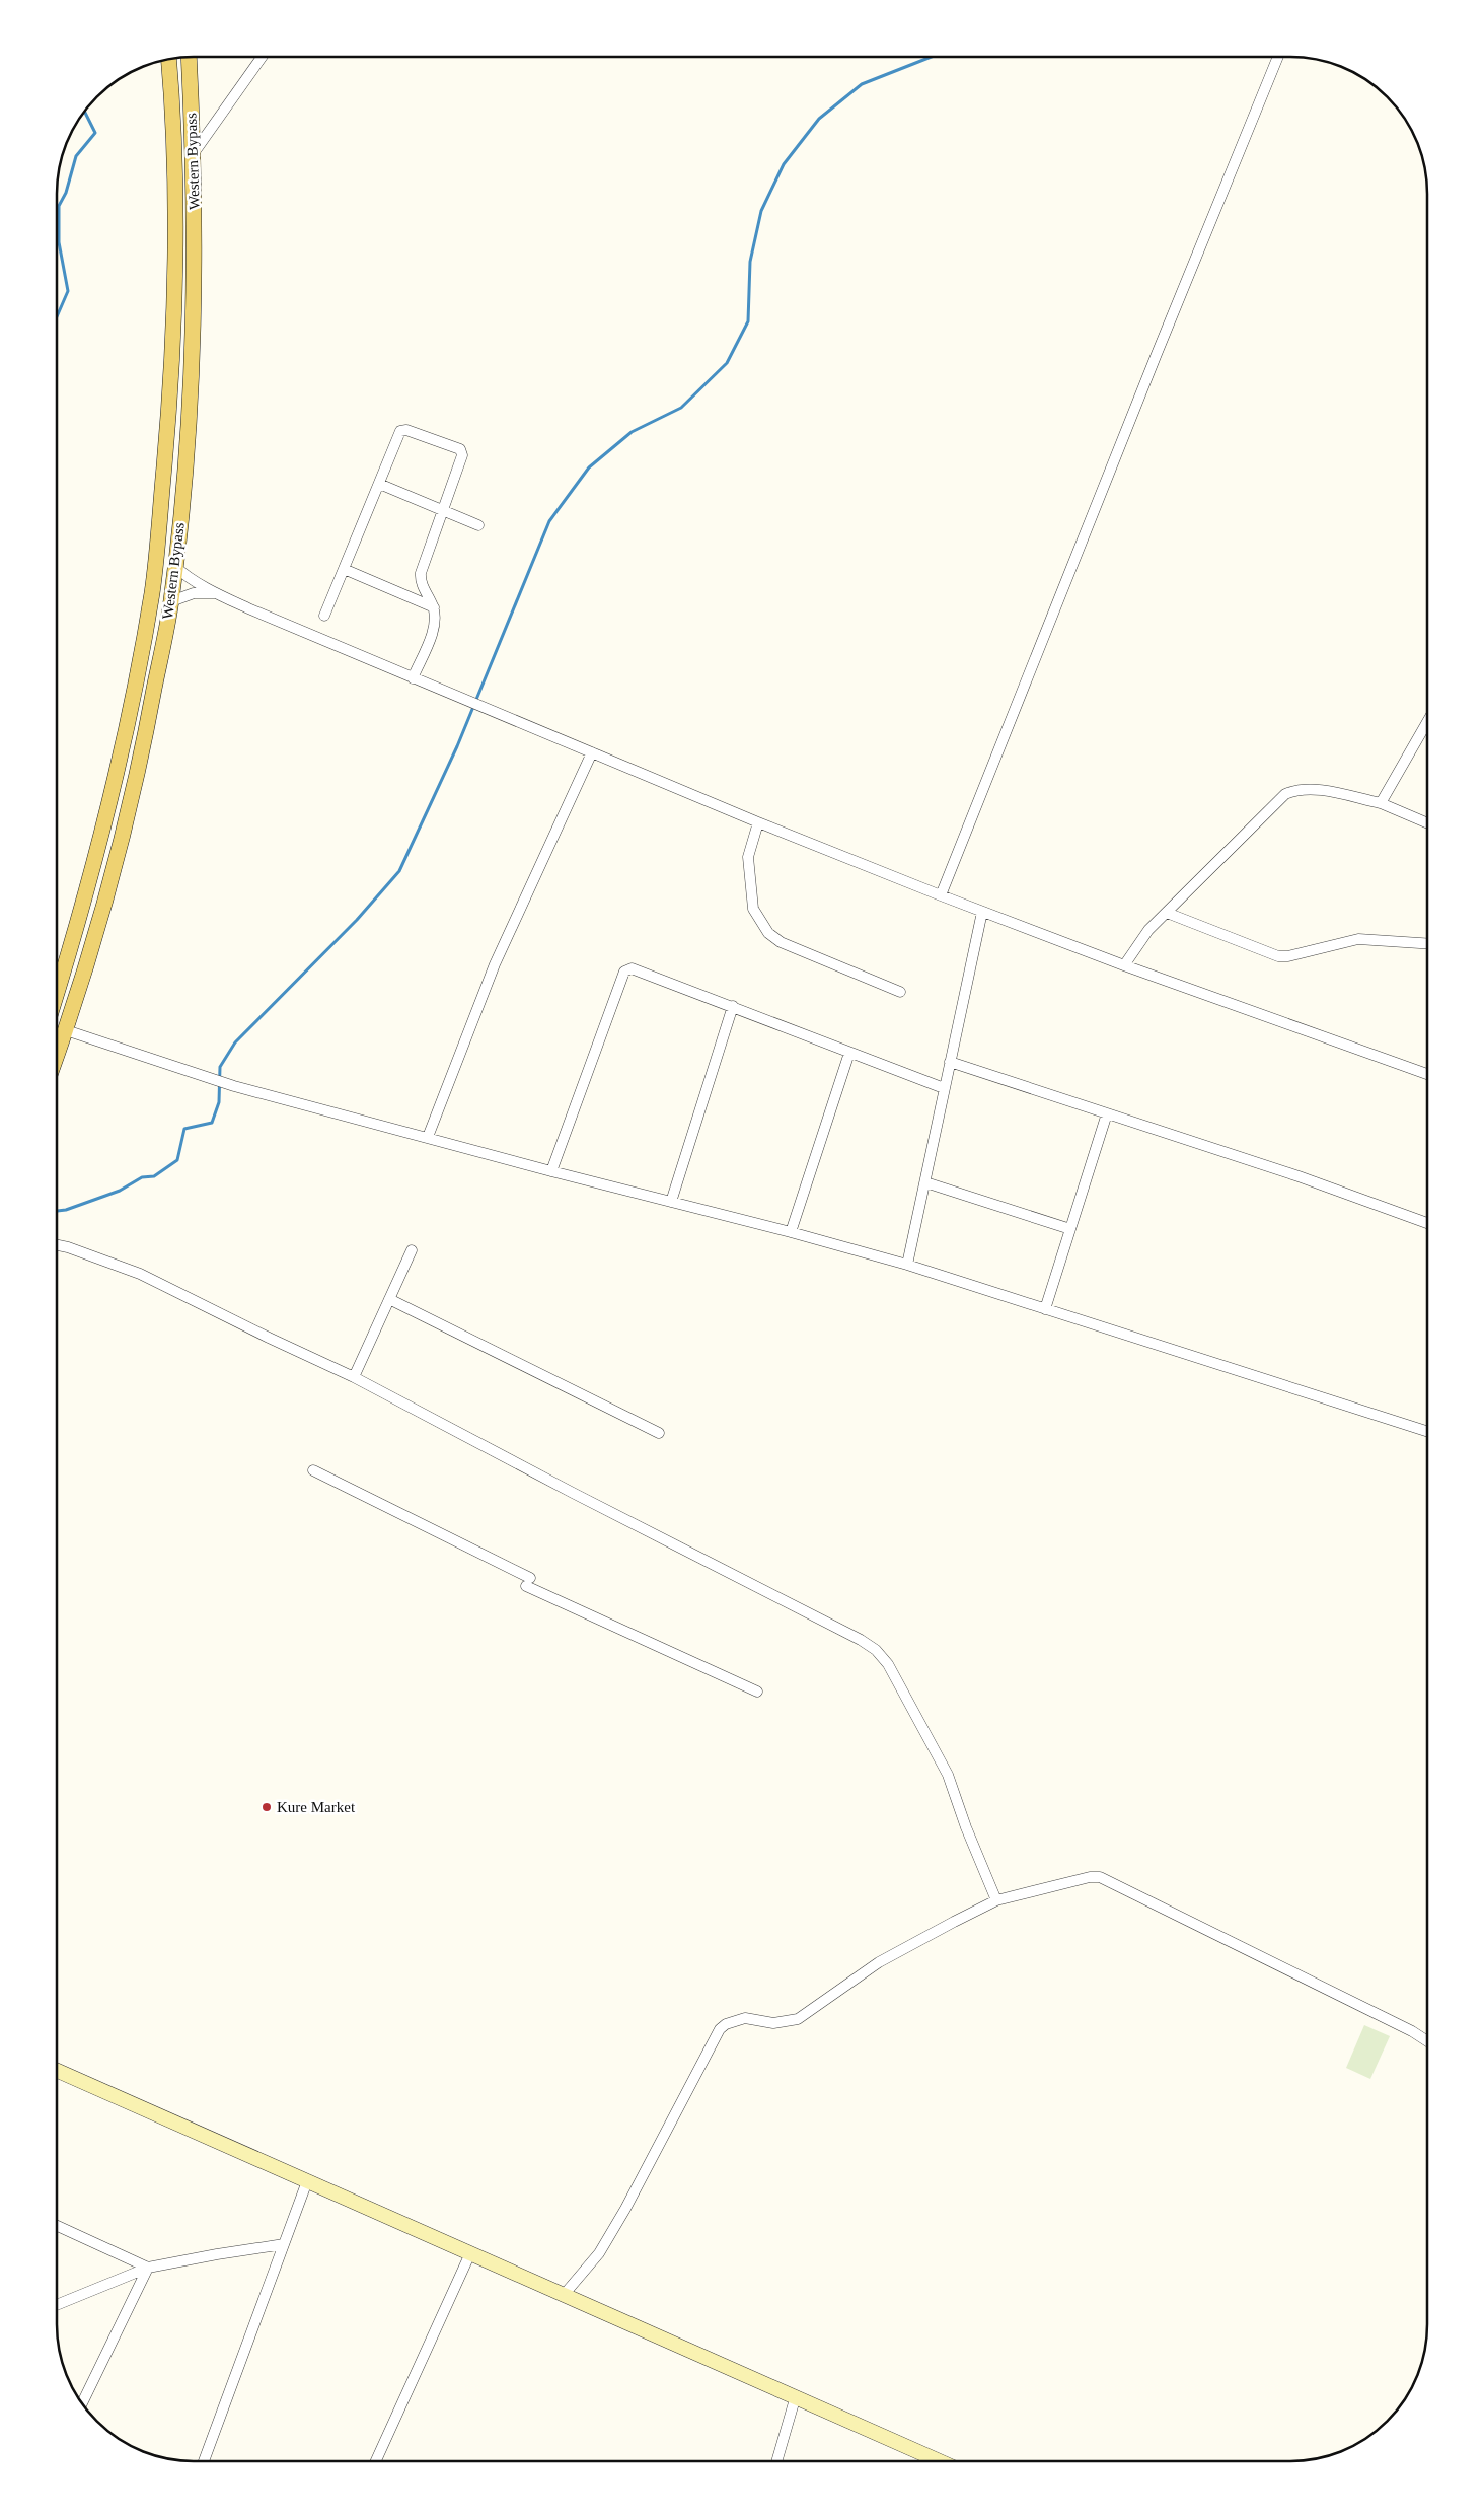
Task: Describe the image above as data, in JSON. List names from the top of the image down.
{
  "streets": {
    "main road": ["Western Bypass"]
  },
  "places": ["Kure Market"]
}
